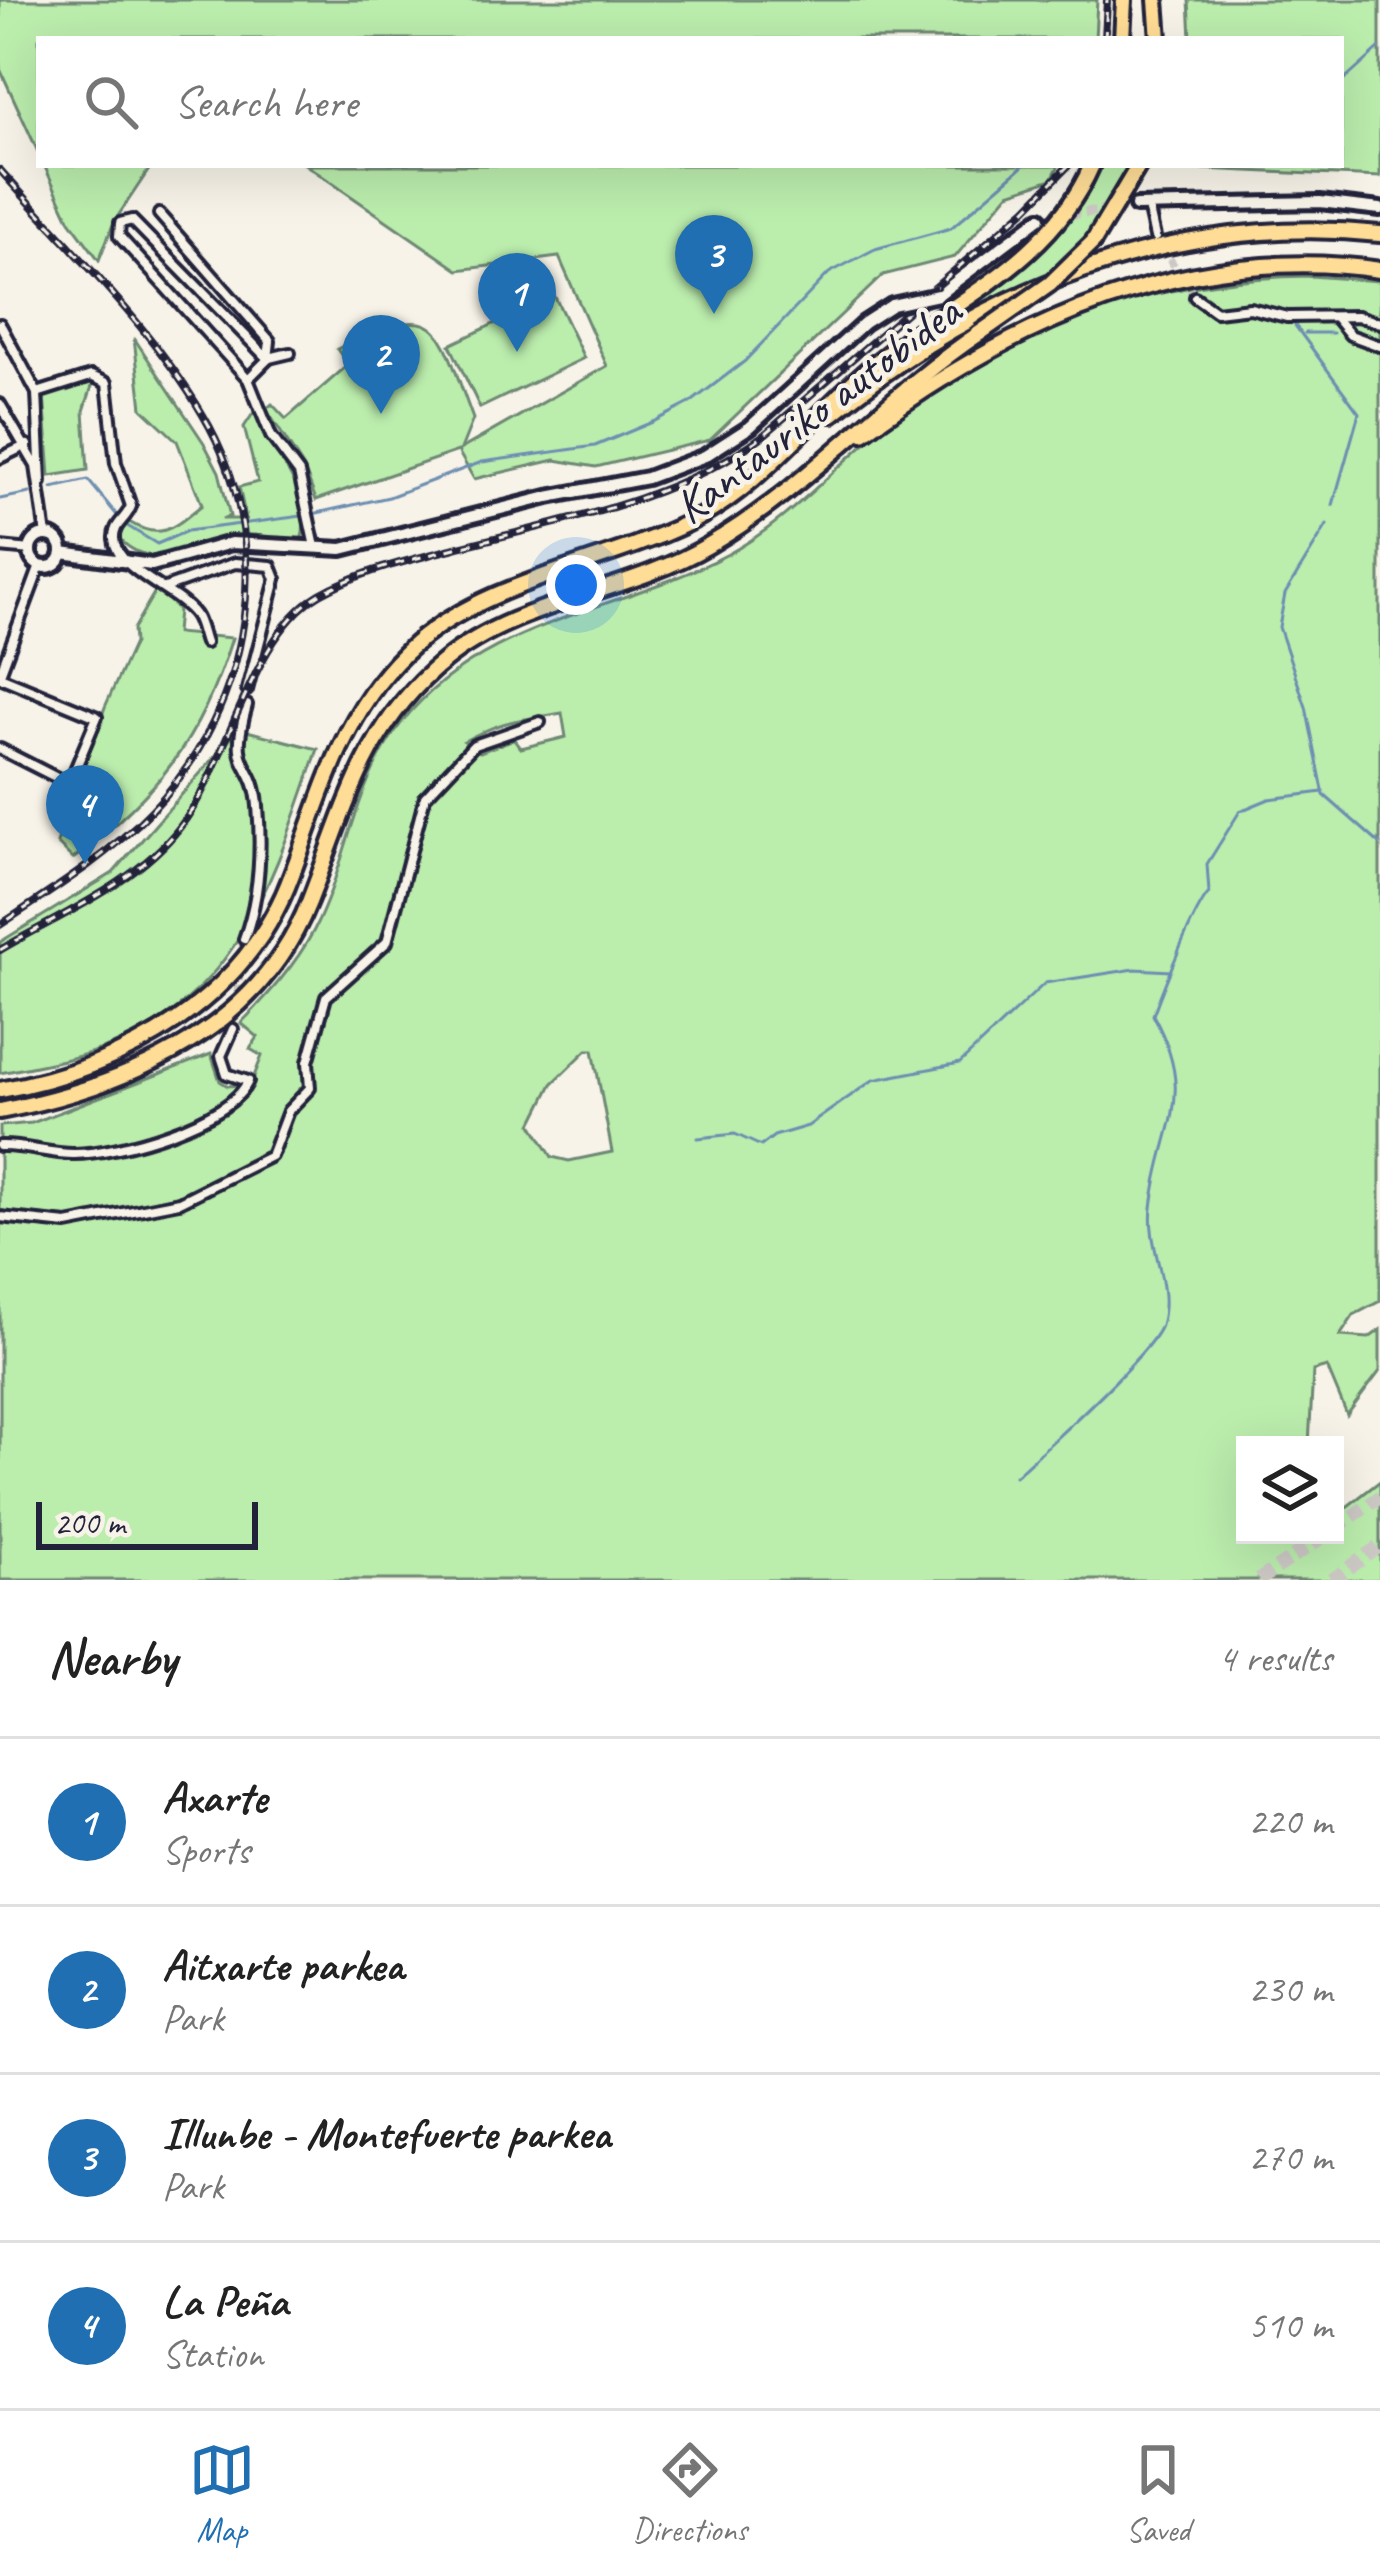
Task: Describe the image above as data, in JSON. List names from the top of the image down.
{
  "streets": {
    "highway": ["Kantauriko autobidea"]
  },
  "scale_bar": "200 m",
  "page": {
    "search": "Search here",
    "pins": [
      "3",
      "1",
      "2",
      "4"
    ],
    "scale": "200 m",
    "heading": ["Nearby", "4 results"],
    "list": [
      {
        "mark": "1",
        "name": "Axarte",
        "note": "Sports",
        "value": "220 m"
      },
      {
        "mark": "2",
        "name": "Aitxarte parkea",
        "note": "Park",
        "value": "230 m"
      },
      {
        "mark": "3",
        "name": "Illunbe - Montefuerte parkea",
        "note": "Park",
        "value": "270 m"
      },
      {
        "mark": "4",
        "name": "La Peña",
        "note": "Station",
        "value": "510 m"
      }
    ],
    "nav": ["Map", "Directions", "Saved"]
  }
}
